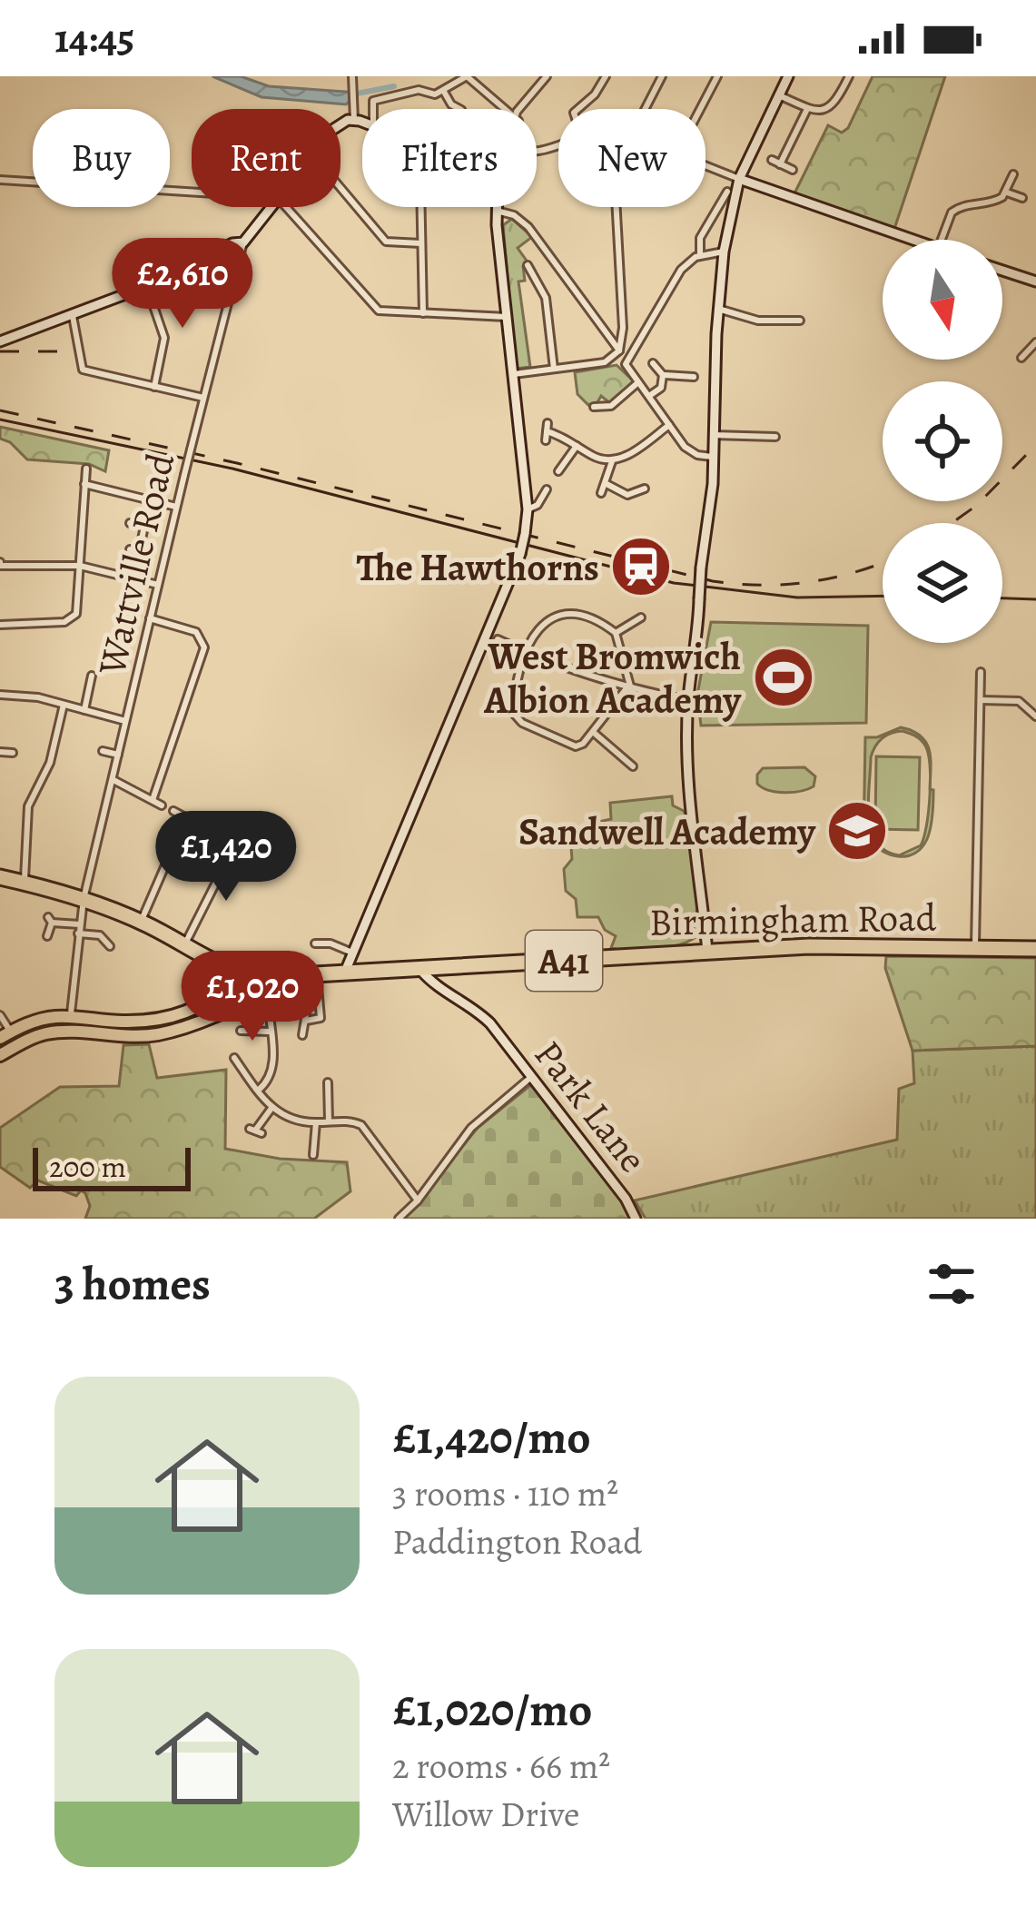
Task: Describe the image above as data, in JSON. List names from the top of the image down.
{
  "streets": {
    "highway": ["Birmingham Road", "A41"],
    "street": ["Wattville Road", "Park Lane"]
  },
  "crossings": [
    ["Wattville Road", "A41"],
    ["Birmingham Road", "A41"],
    ["Birmingham Road", "Park Lane"],
    ["A41", "Park Lane"]
  ],
  "places": {
    "station": ["The Hawthorns"],
    "sports": ["West Bromwich Albion Academy"],
    "school or university": ["Sandwell Academy"]
  },
  "scale_bar": "200 m",
  "north": "bottom",
  "page": {
    "status": "14:45",
    "chip": [
      "Buy",
      "Rent",
      "Filters",
      "New"
    ],
    "price": ["£2,610", "£1,420", "£1,020"],
    "scale": "200 m",
    "heading": "3 homes",
    "list": [
      {
        "name": "£1,420/mo",
        "note": "3 rooms · 110 m² · Paddington Road"
      },
      {
        "name": "£1,020/mo",
        "note": "2 rooms · 66 m² · Willow Drive"
      }
    ]
  }
}
